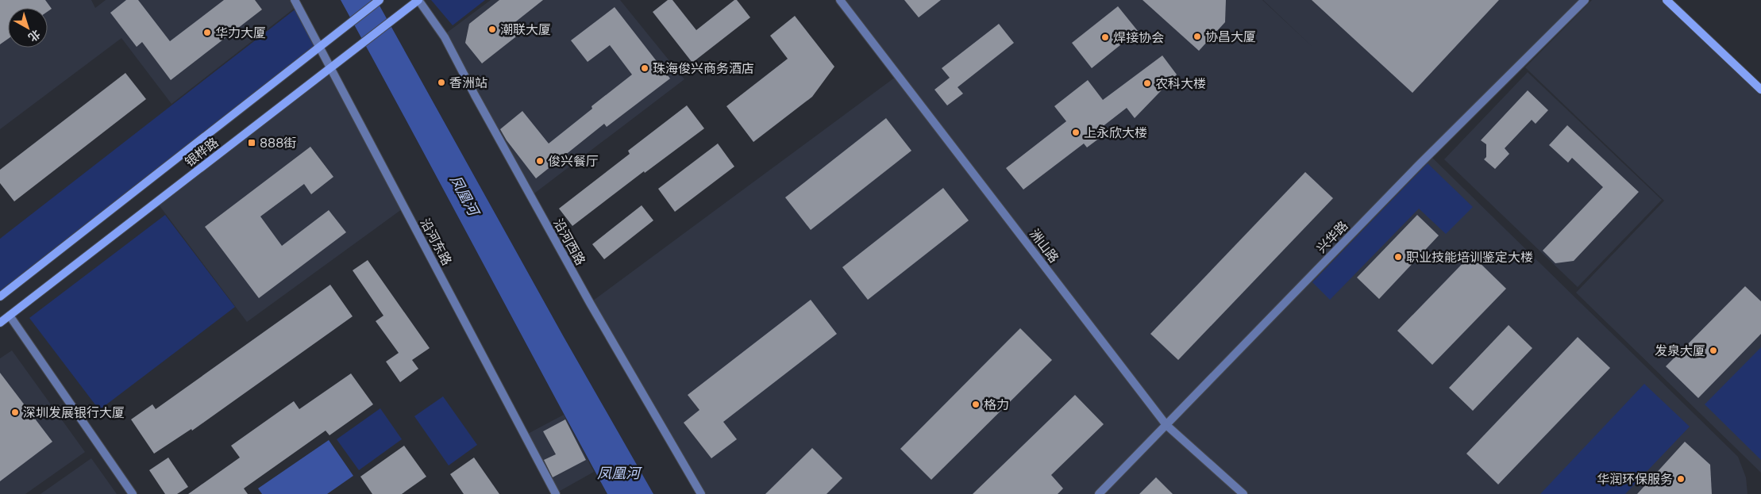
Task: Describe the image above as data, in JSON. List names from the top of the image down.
{
  "streets": {
    "main road": ["银桦路"],
    "street": [
      "兴华路",
      "沿河东路",
      "沿河西路",
      "洲山路"
    ]
  },
  "crossings": [
    ["银桦路", "沿河东路"],
    ["银桦路", "沿河西路"],
    ["兴华路", "洲山路"]
  ],
  "water": ["凤凰河"],
  "places": {
    "other": [
      "潮联大厦",
      "华力大厦",
      "协昌大厦",
      "焊接协会",
      "珠海俊兴商务酒店",
      "香洲站",
      "农科大楼",
      "上永欣大楼",
      "俊兴餐厅",
      "职业技能培训鉴定大楼",
      "发泉大厦",
      "格力",
      "深圳发展银行大厦",
      "华润环保服务"
    ],
    "transit": ["888街"]
  },
  "north": "bottom right"
}
